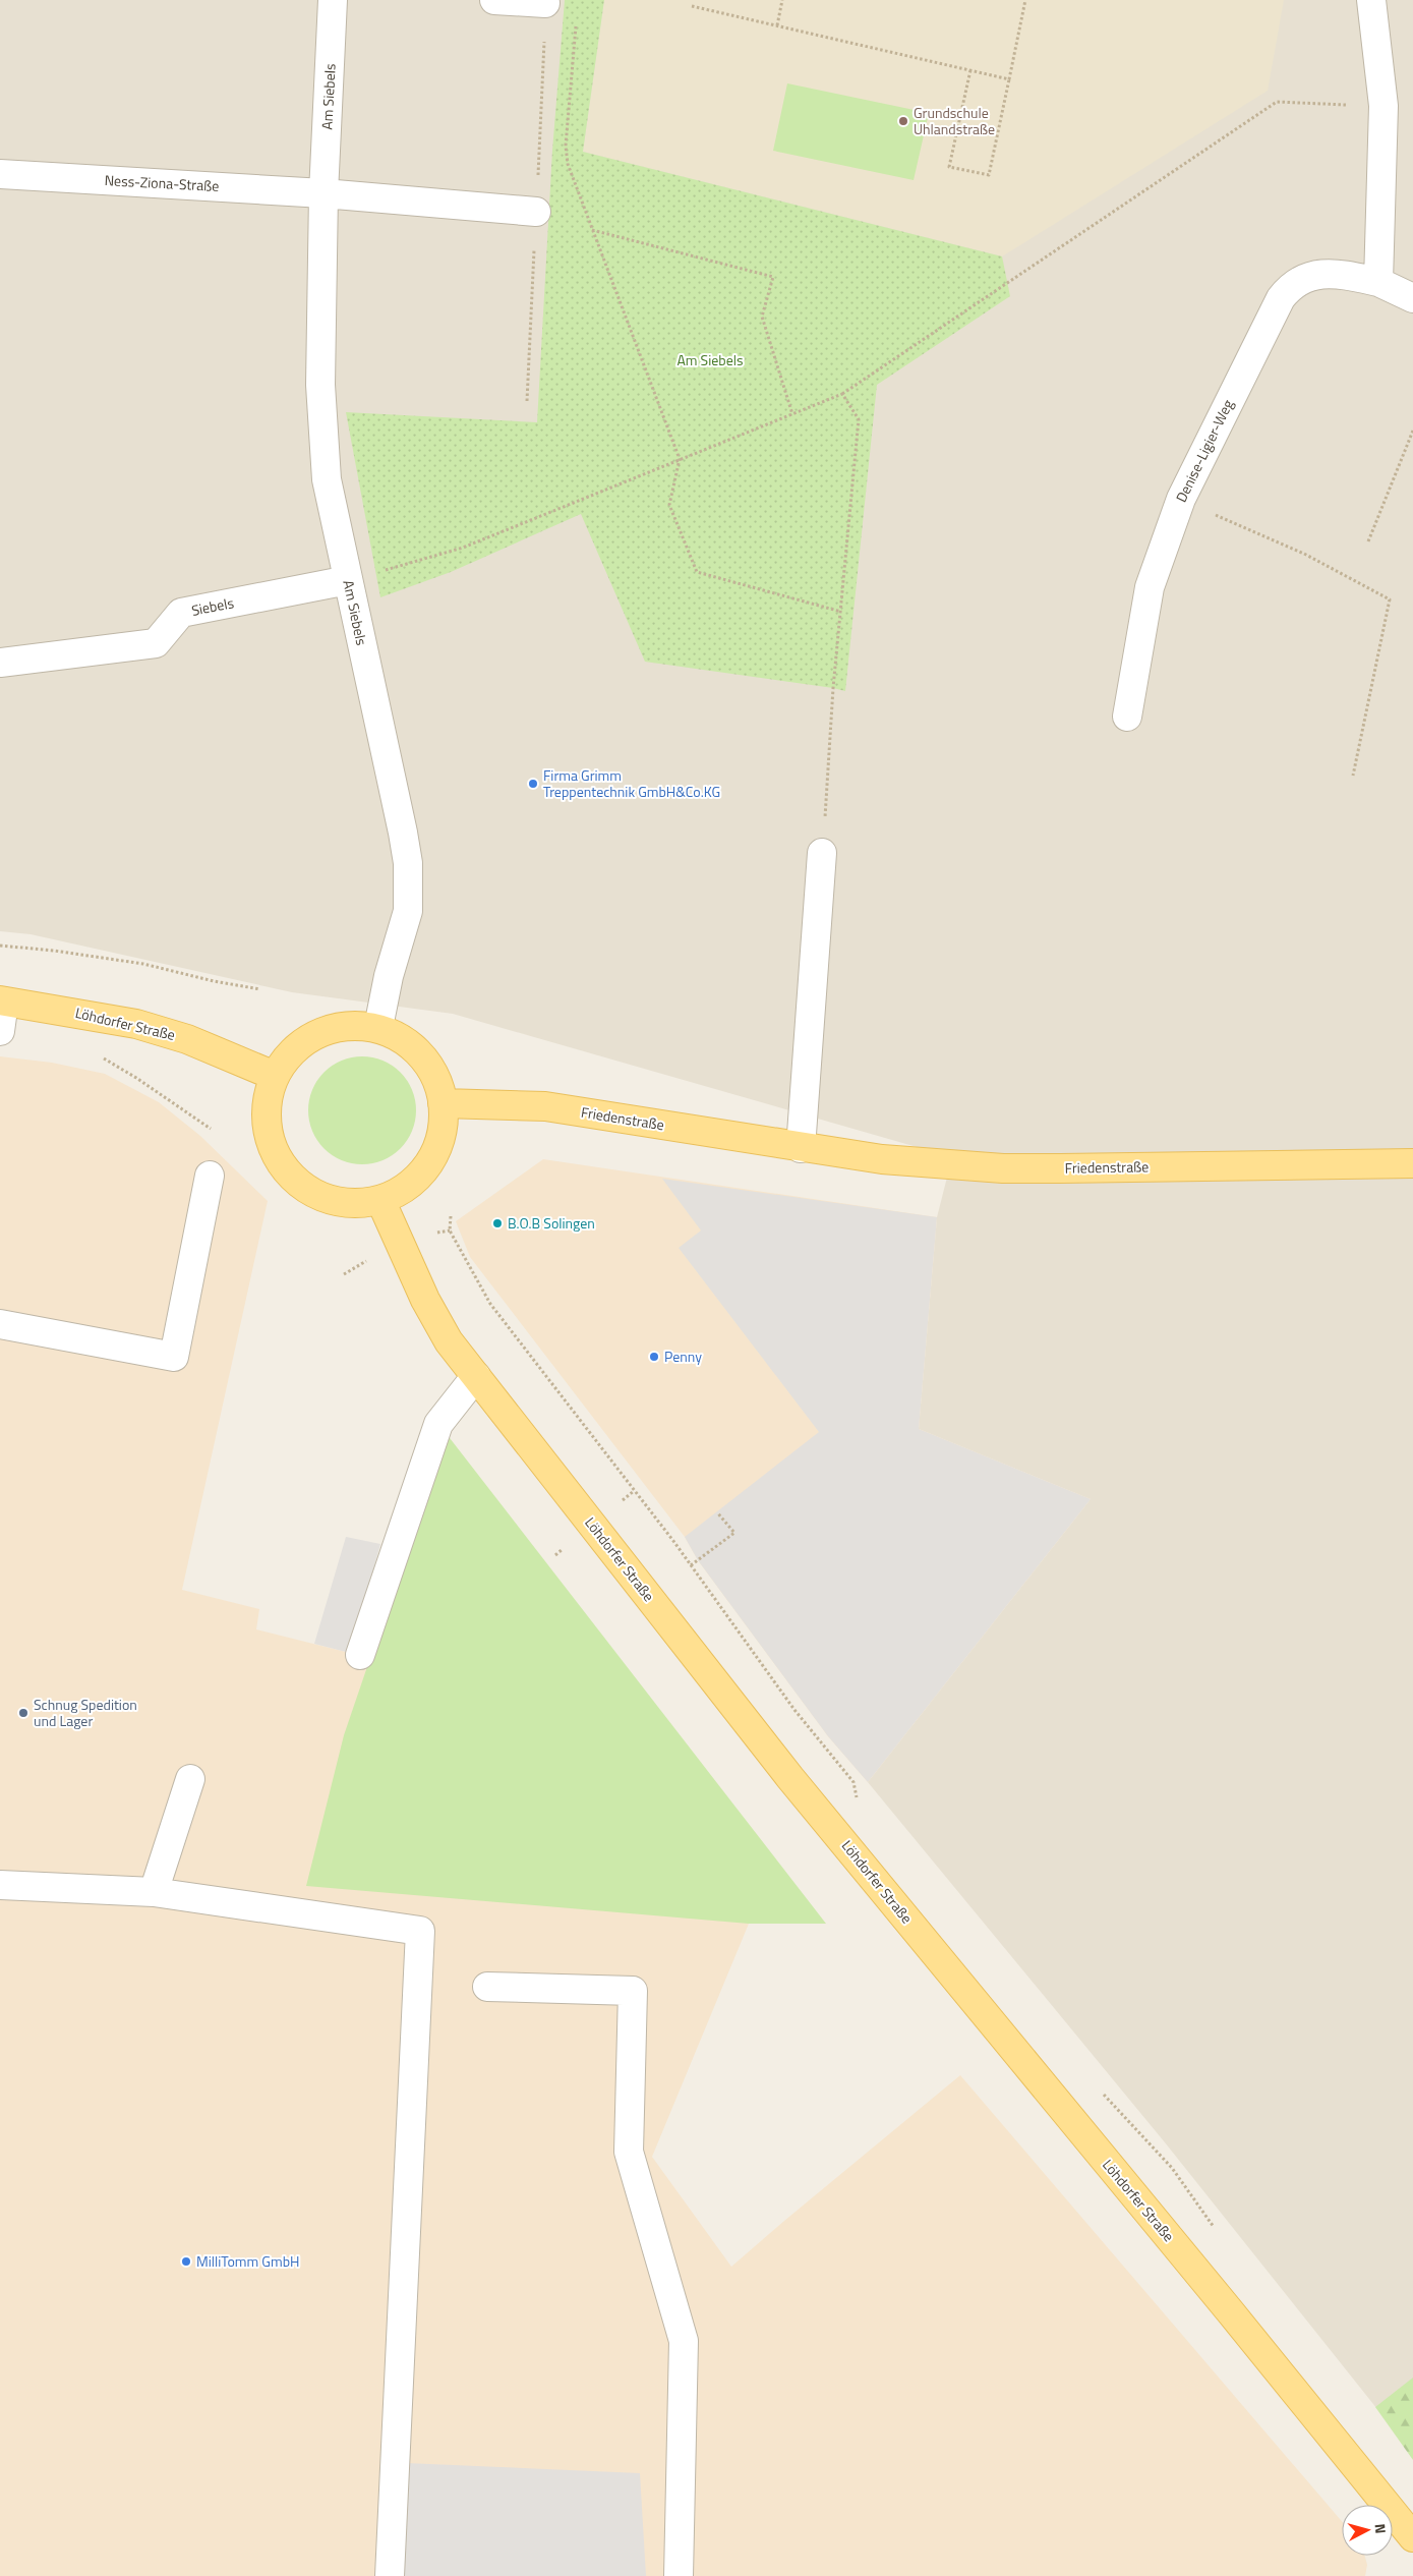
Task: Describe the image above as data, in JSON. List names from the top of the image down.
{
  "streets": {
    "main road": ["Löhdorfer Straße", "Friedenstraße"],
    "street": [
      "Am Siebels",
      "Ness-Ziona-Straße",
      "Denise-Ligier-Weg",
      "Siebels"
    ]
  },
  "crossings": [
    ["Am Siebels", "Ness-Ziona-Straße"],
    ["Am Siebels", "Siebels"],
    ["Am Siebels", "Löhdorfer Straße"],
    ["Am Siebels", "Friedenstraße"],
    ["Löhdorfer Straße", "Friedenstraße"]
  ],
  "parks": ["Am Siebels"],
  "places": [
    "Grundschule Uhlandstraße",
    "Firma Grimm Treppentechnik GmbH&Co.KG",
    "B.O.B Solingen",
    "Penny",
    "Schnug Spedition und Lager",
    "MilliTomm GmbH"
  ],
  "north": "right"
}
